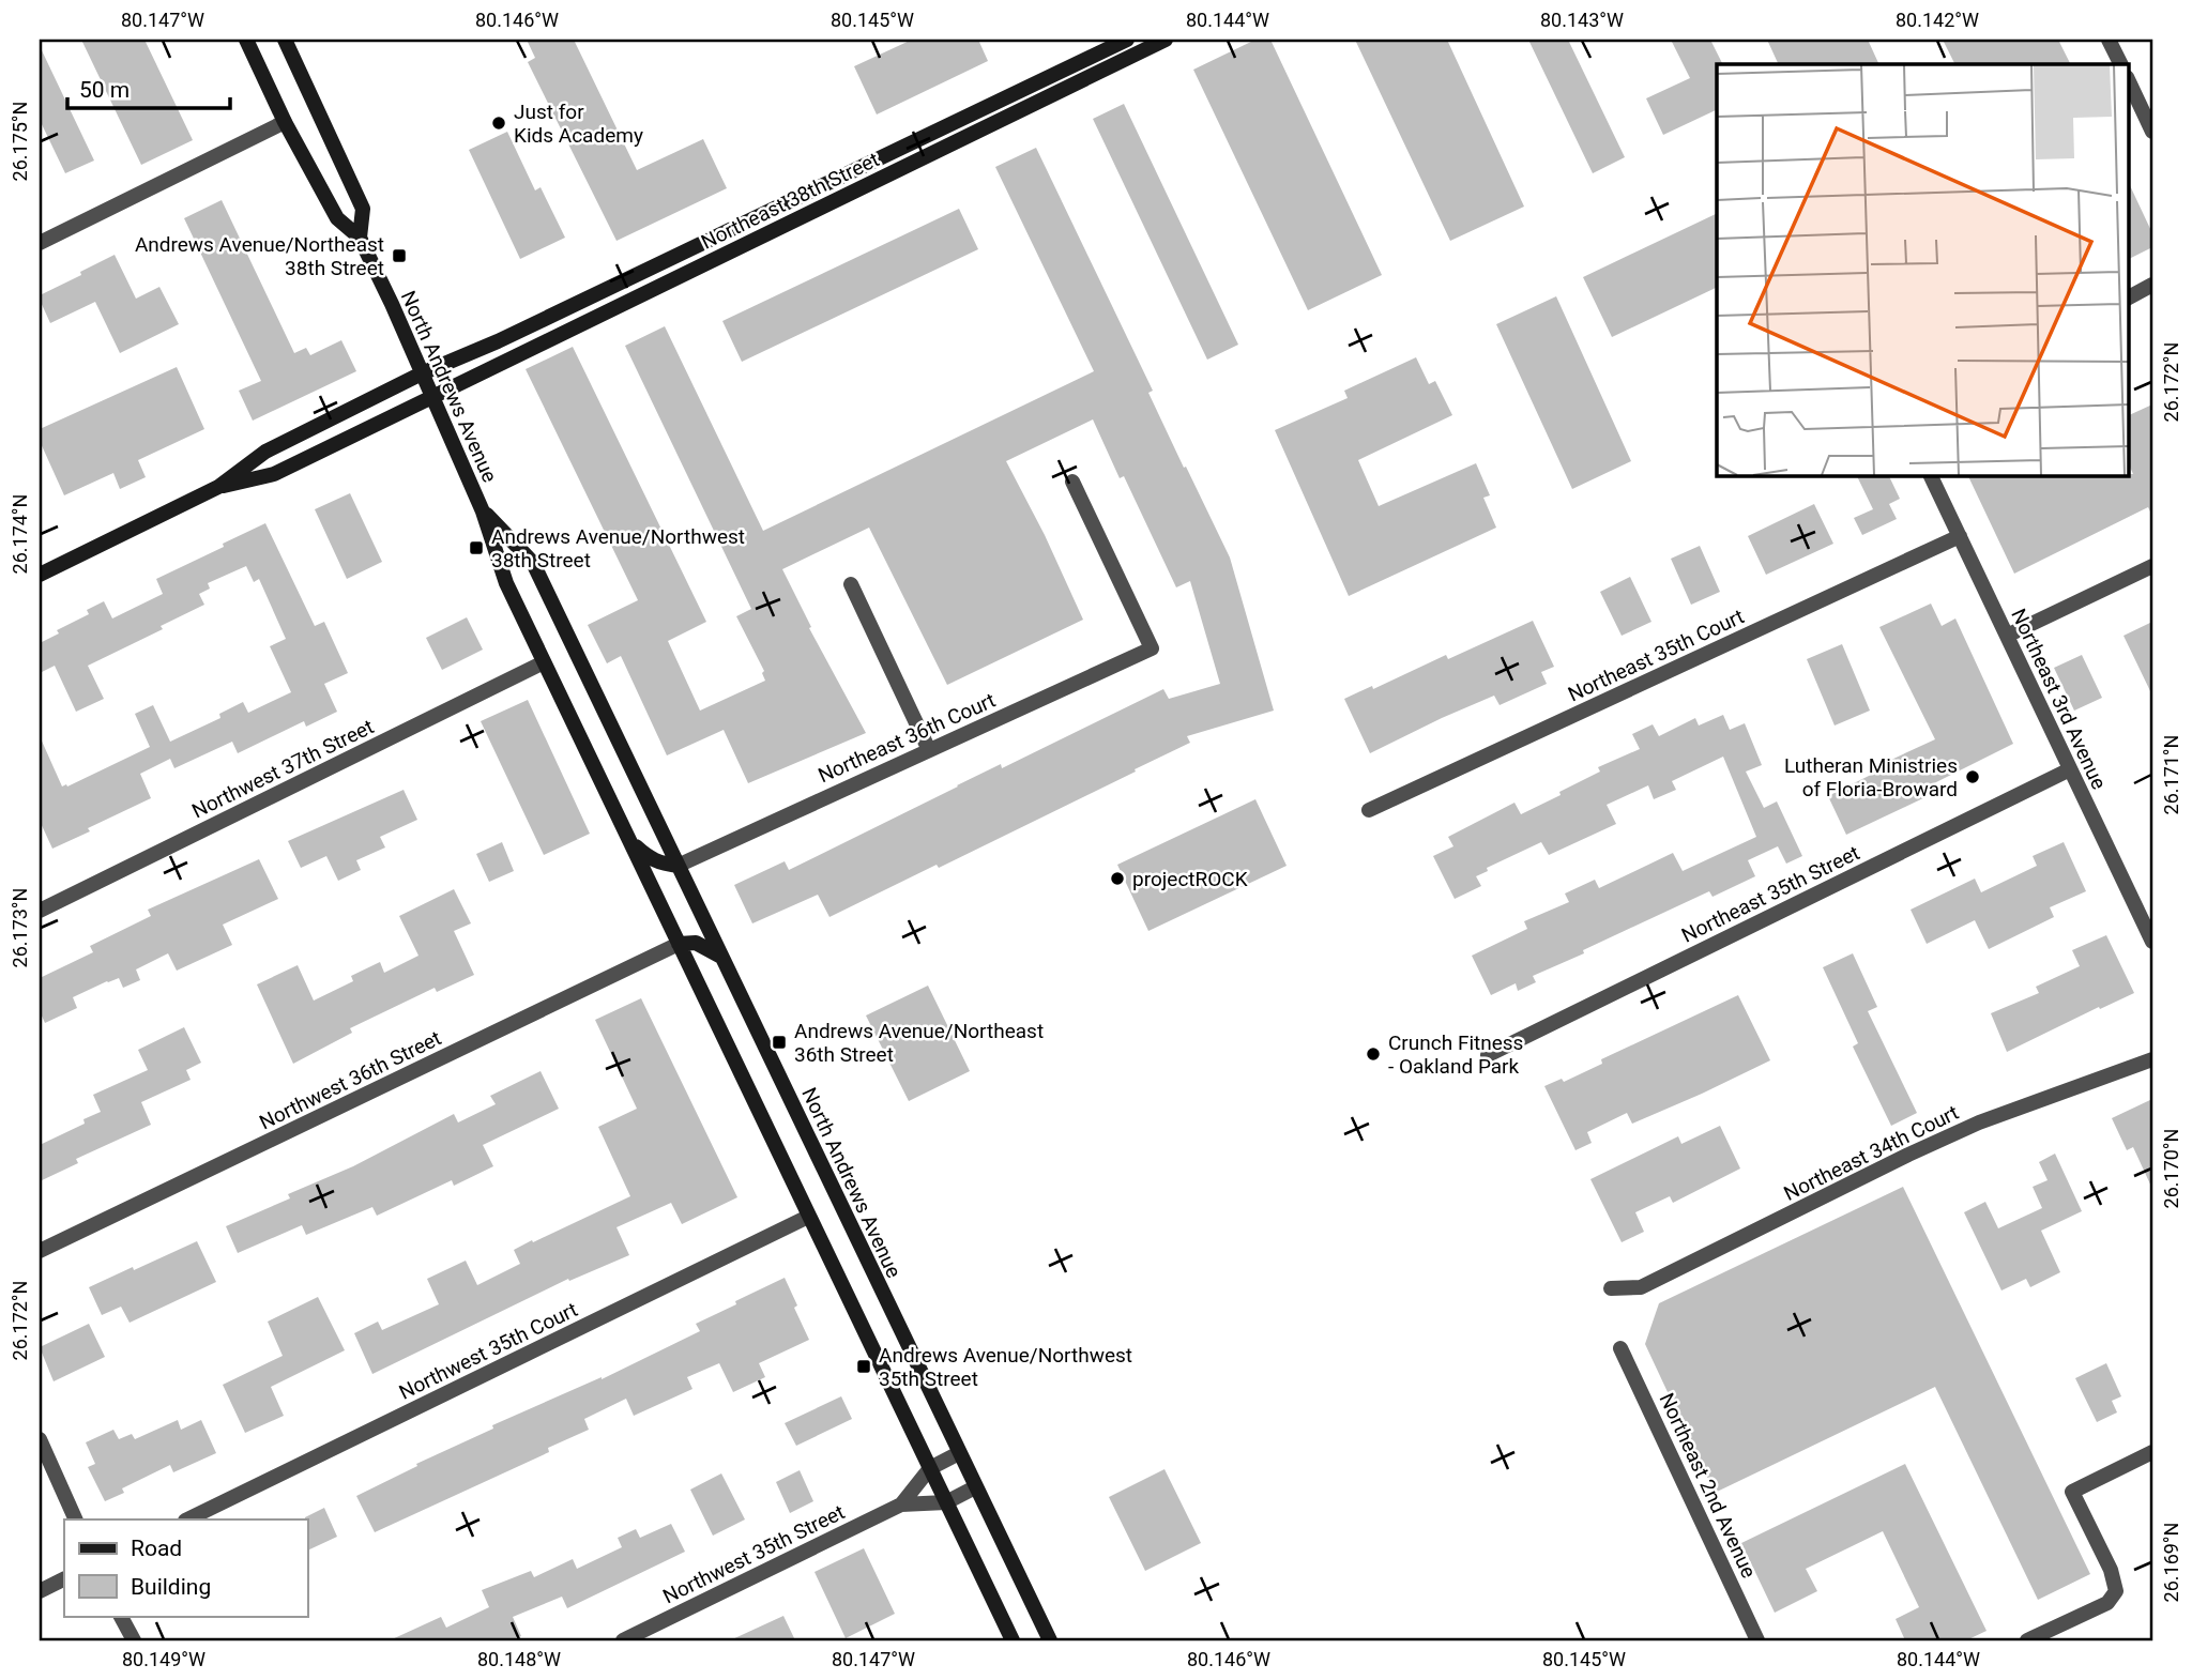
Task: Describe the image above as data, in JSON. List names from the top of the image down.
{
  "streets": {
    "main road": ["Northeast 38th Street", "North Andrews Avenue"],
    "street": [
      "Northeast 35th Court",
      "Northeast 3rd Avenue",
      "Northeast 36th Court",
      "Northwest 37th Street",
      "Northeast 35th Street",
      "Northwest 36th Street",
      "Northeast 34th Court",
      "Northwest 35th Court",
      "Northeast 2nd Avenue",
      "Northwest 35th Street"
    ]
  },
  "crossings": [
    ["Northeast 38th Street", "North Andrews Avenue"],
    ["North Andrews Avenue", "Northeast 36th Court"],
    ["North Andrews Avenue", "Northwest 37th Street"],
    ["North Andrews Avenue", "Northwest 36th Street"],
    ["North Andrews Avenue", "Northwest 35th Court"],
    ["North Andrews Avenue", "Northwest 35th Street"],
    ["Northeast 35th Court", "Northeast 3rd Avenue"],
    ["Northeast 3rd Avenue", "Northeast 35th Street"]
  ],
  "places": {
    "other": [
      "Just for Kids Academy",
      "Lutheran Ministries of Floria-Broward",
      "projectROCK",
      "Crunch Fitness - Oakland Park"
    ],
    "transit": [
      "Andrews Avenue/Northeast 38th Street",
      "Andrews Avenue/Northwest 38th Street",
      "Andrews Avenue/Northeast 36th Street",
      "Andrews Avenue/Northwest 35th Street"
    ]
  },
  "legend": ["Road", "Building"],
  "scale_bar": "50 m",
  "coordinates": [
    "80.147°W",
    "80.146°W",
    "80.145°W",
    "80.144°W",
    "80.143°W",
    "80.142°W",
    "26.175°N",
    "26.172°N",
    "26.174°N",
    "26.171°N",
    "26.173°N",
    "26.170°N",
    "26.169°N",
    "80.149°W",
    "80.148°W"
  ]
}
